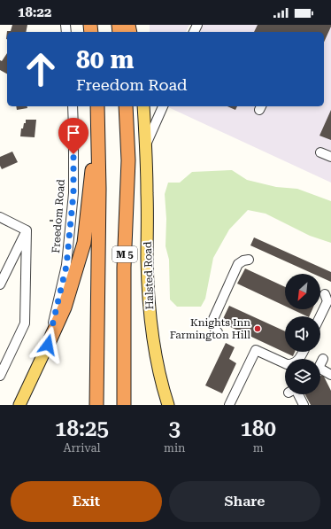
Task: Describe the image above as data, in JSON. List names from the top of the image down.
{
  "streets": {
    "highway": ["M 5"],
    "main road": ["Halsted Road"],
    "street": ["Freedom Road"]
  },
  "places": ["Knights Inn Farmington Hill"],
  "north": "bottom left",
  "page": {
    "status": "18:22",
    "turn": ["80 m", "Freedom Road"],
    "eta": [
      "18:25",
      "Arrival",
      "3",
      "min",
      "180",
      "m"
    ],
    "buttons": ["Exit", "Share"]
  }
}
